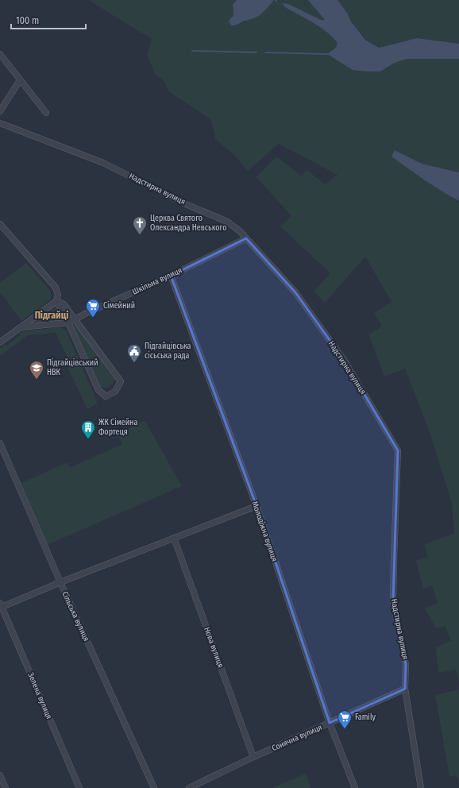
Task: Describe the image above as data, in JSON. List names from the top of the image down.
{
  "streets": {
    "street": [
      "Надстирна вулиця",
      "Шкільна вулиця",
      "Молодіжна вулиця",
      "Сільська вулиця",
      "Нова вулиця",
      "Зелена вулиця",
      "Сонячна вулиця"
    ]
  },
  "crossings": [
    ["Надстирна вулиця", "Шкільна вулиця"],
    ["Надстирна вулиця", "Сонячна вулиця"],
    ["Шкільна вулиця", "Молодіжна вулиця"],
    ["Молодіжна вулиця", "Сонячна вулиця"],
    ["Нова вулиця", "Сонячна вулиця"]
  ],
  "districts": ["Підгайці"],
  "places": {
    "church": ["Церква Святого Олександра Невського"],
    "supermarket": ["Сімейний", "Family"],
    "public building": ["Підгайцівська сісьська рада"],
    "school or university": ["Підгайцівський НВК"],
    "building": ["ЖК Сімейна Фортеця"]
  },
  "scale_bar": "100 m"
}
